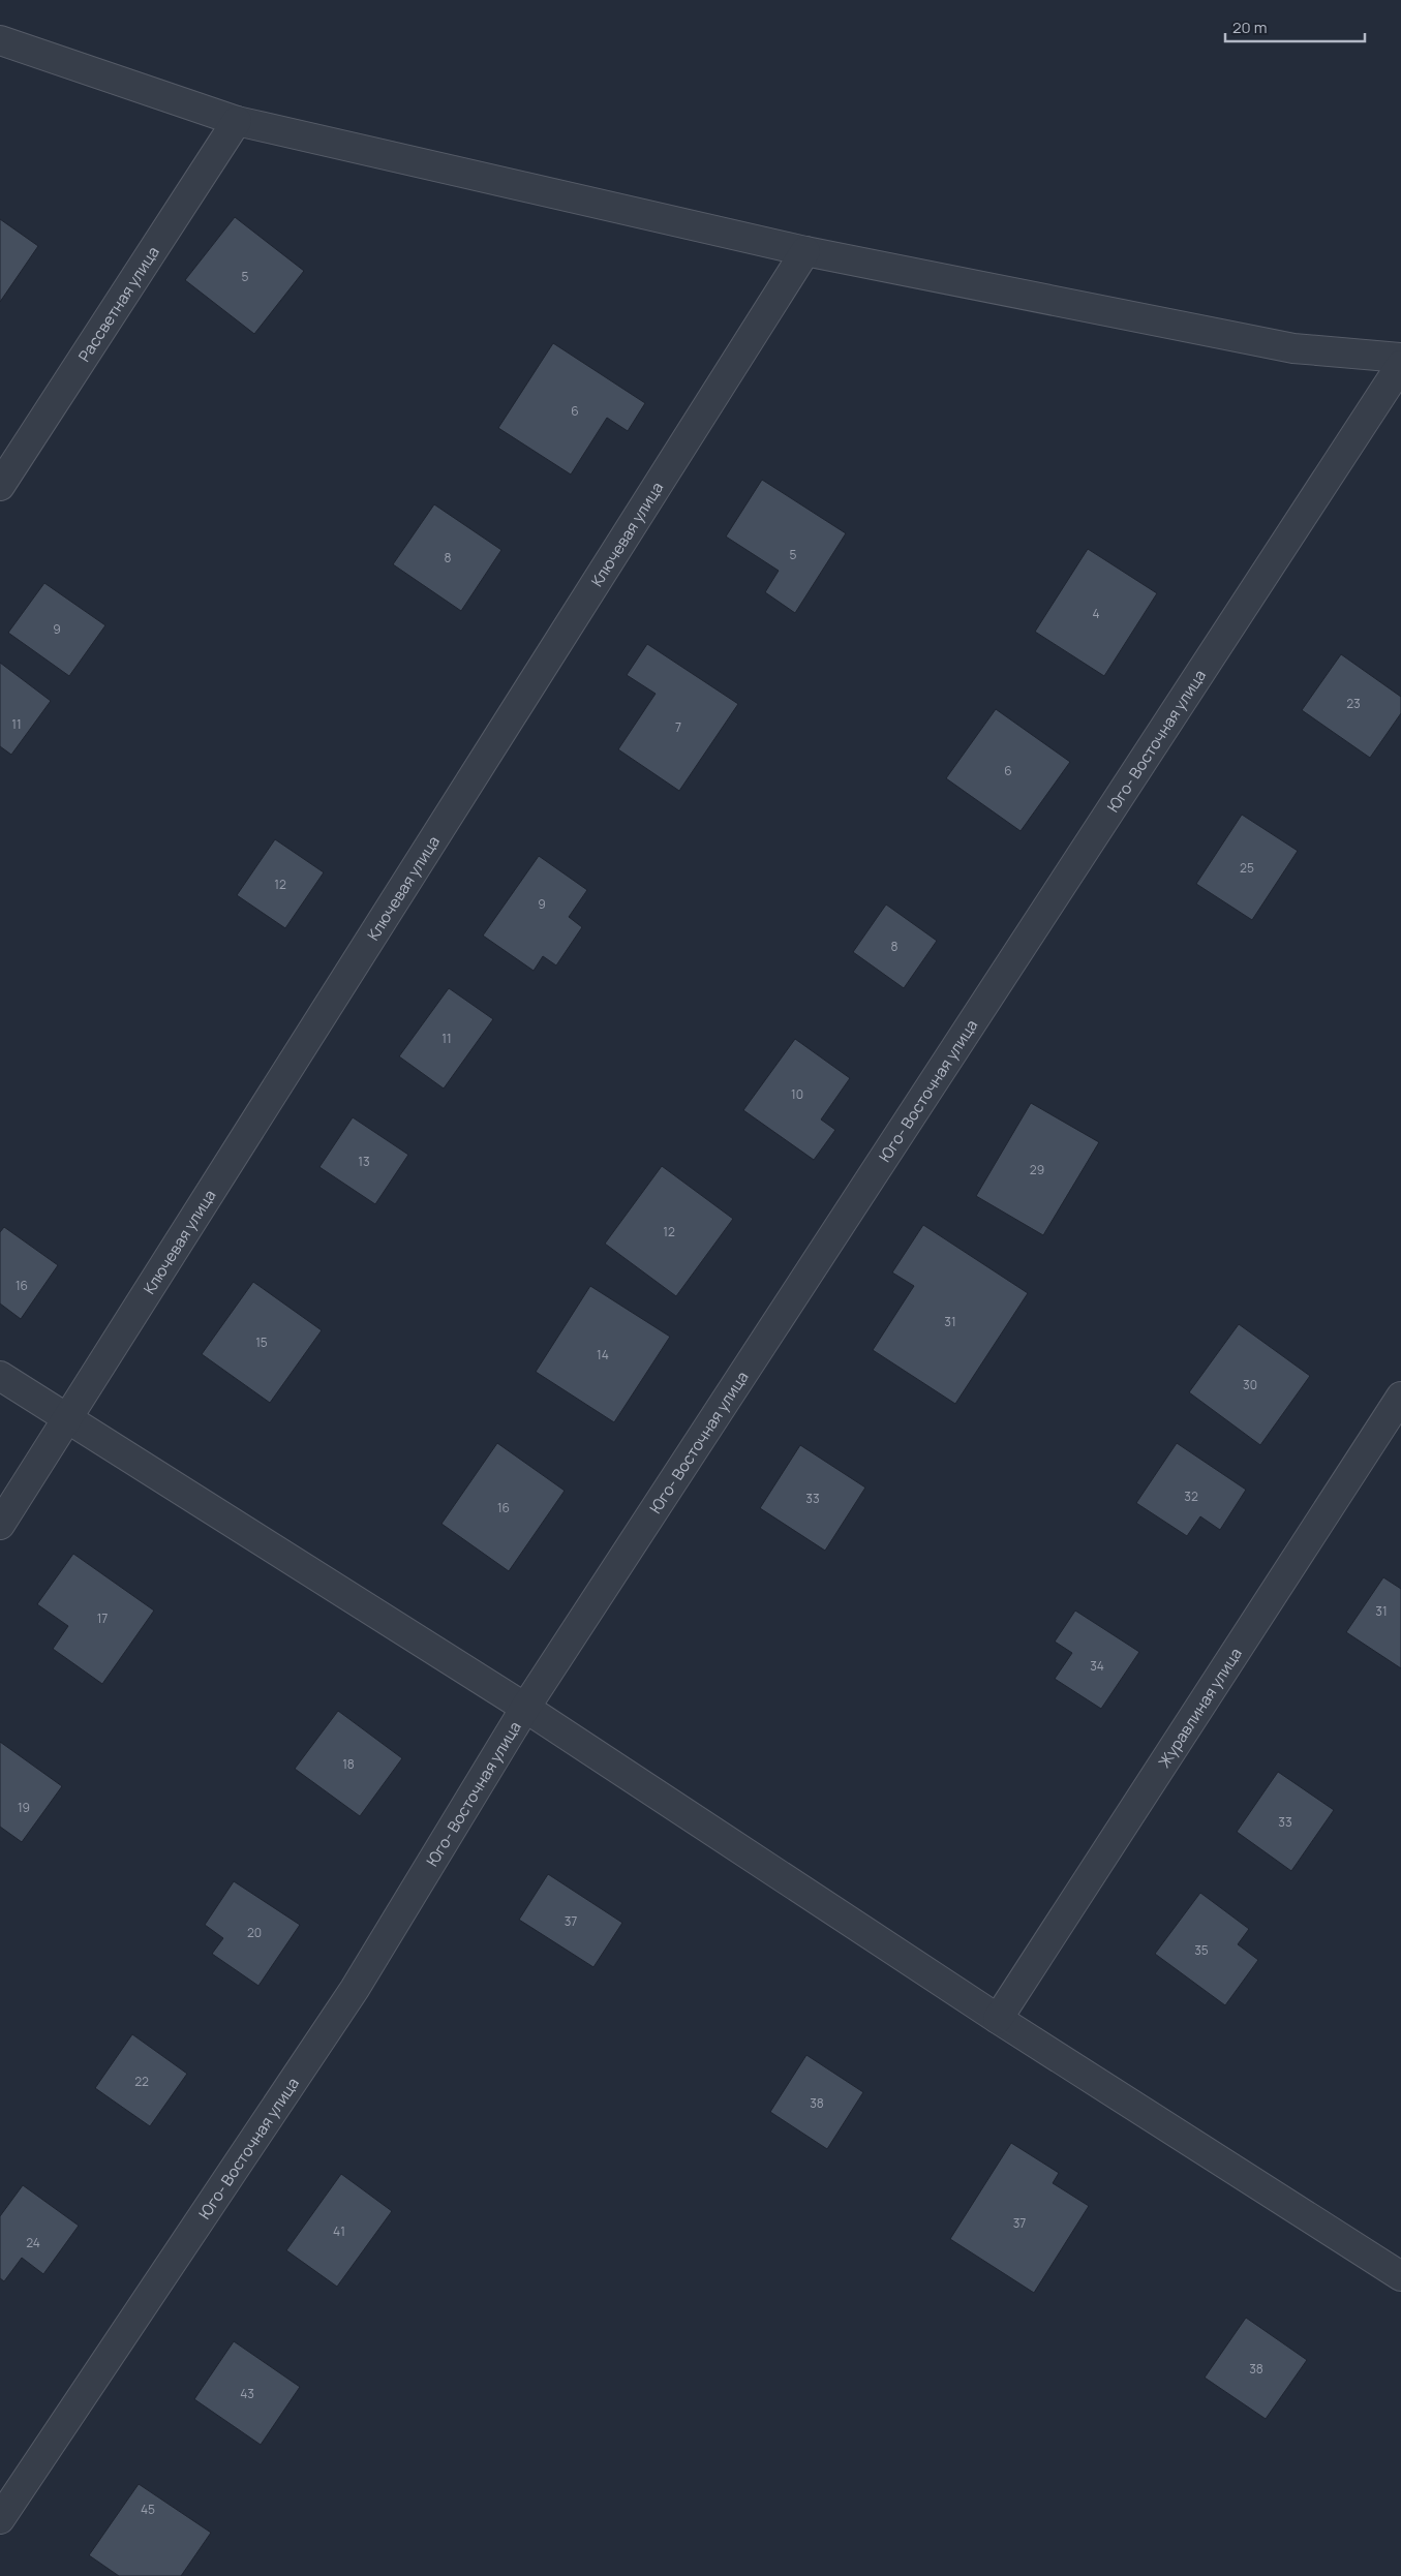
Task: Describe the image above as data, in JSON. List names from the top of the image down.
{
  "streets": {
    "street": [
      "Рассветная улица",
      "Ключевая улица",
      "Юго- Восточная улица",
      "Журавлиная улица"
    ]
  },
  "house_numbers": [
    "5",
    "6",
    "5",
    "8",
    "4",
    "9",
    "23",
    "11",
    "7",
    "6",
    "25",
    "12",
    "9",
    "8",
    "11",
    "10",
    "13",
    "29",
    "12",
    "16",
    "31",
    "15",
    "14",
    "30",
    "32",
    "33",
    "16",
    "31",
    "17",
    "34",
    "18",
    "19",
    "33",
    "37",
    "20",
    "35",
    "22",
    "38",
    "37",
    "41",
    "24",
    "38",
    "43",
    "45"
  ],
  "scale_bar": "20 m"
}
